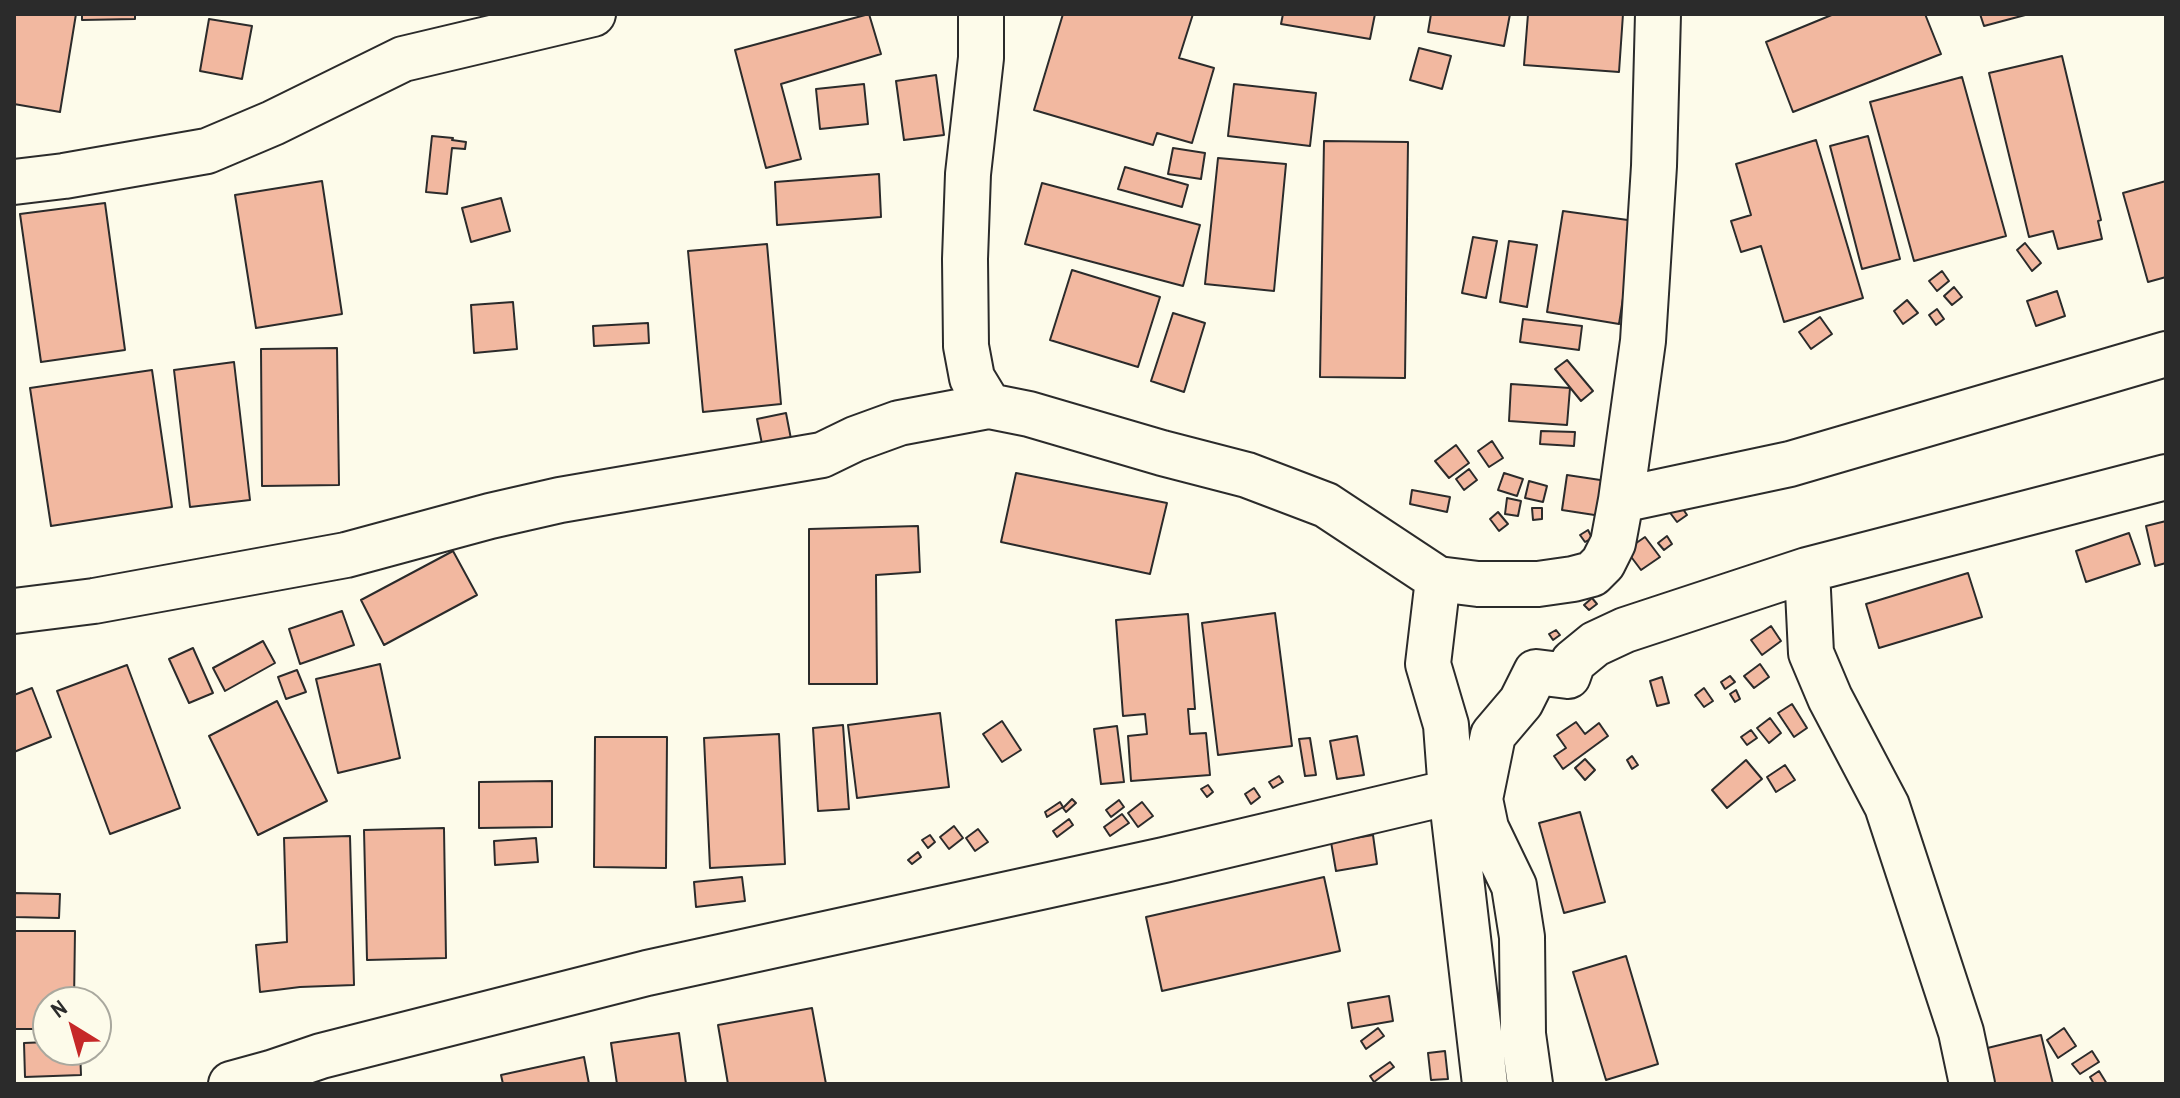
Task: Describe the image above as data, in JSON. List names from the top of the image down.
{
  "north": "top left"
}
